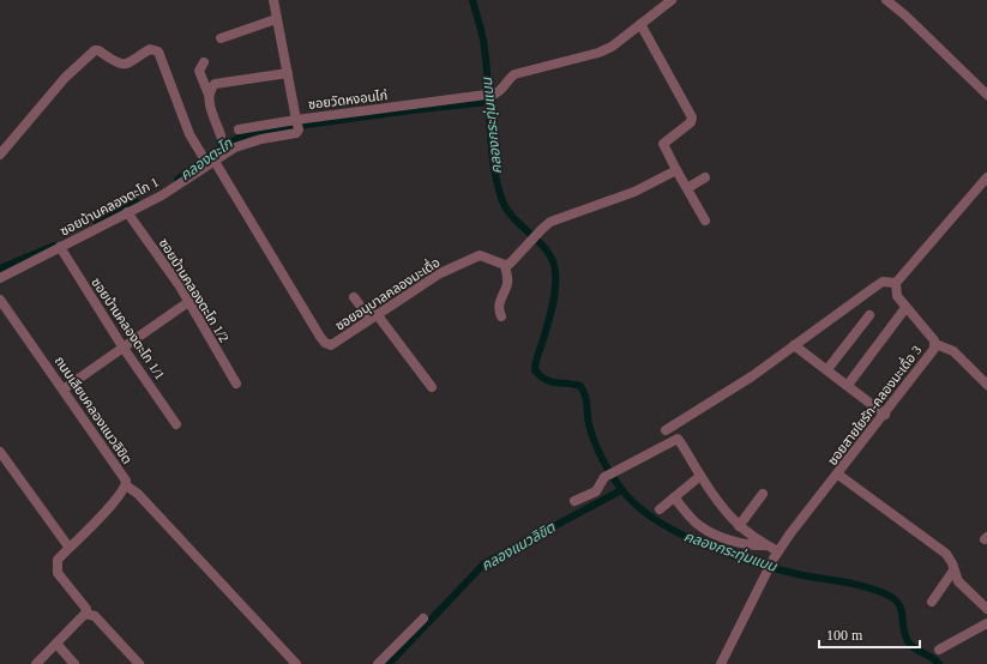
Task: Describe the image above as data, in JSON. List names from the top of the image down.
{
  "streets": {
    "street": [
      "ซอยวัดหงอนไก่",
      "ซอยบ้านคลองตะโก 1",
      "ซอยบ้านคลองตะโก 1/2",
      "ซอยอนุบาลคลองมะเดื่อ",
      "ซอยบ้านคลองตะโก 1/1",
      "ซอยสายใยรัก-คลองมะเดื่อ 3",
      "ถนนเลียบคลองแนวลิขิต"
    ]
  },
  "crossings": [
    ["ซอยวัดหงอนไก่", "ซอยบ้านคลองตะโก 1"],
    ["ซอยบ้านคลองตะโก 1", "ซอยบ้านคลองตะโก 1/2"],
    ["ซอยบ้านคลองตะโก 1", "ซอยอนุบาลคลองมะเดื่อ"],
    ["ซอยบ้านคลองตะโก 1", "ซอยบ้านคลองตะโก 1/1"]
  ],
  "water": ["คลองกระทุ่มแบน", "คลองตะโก", "คลองแนวลิขิต"],
  "scale_bar": "100 m"
}
